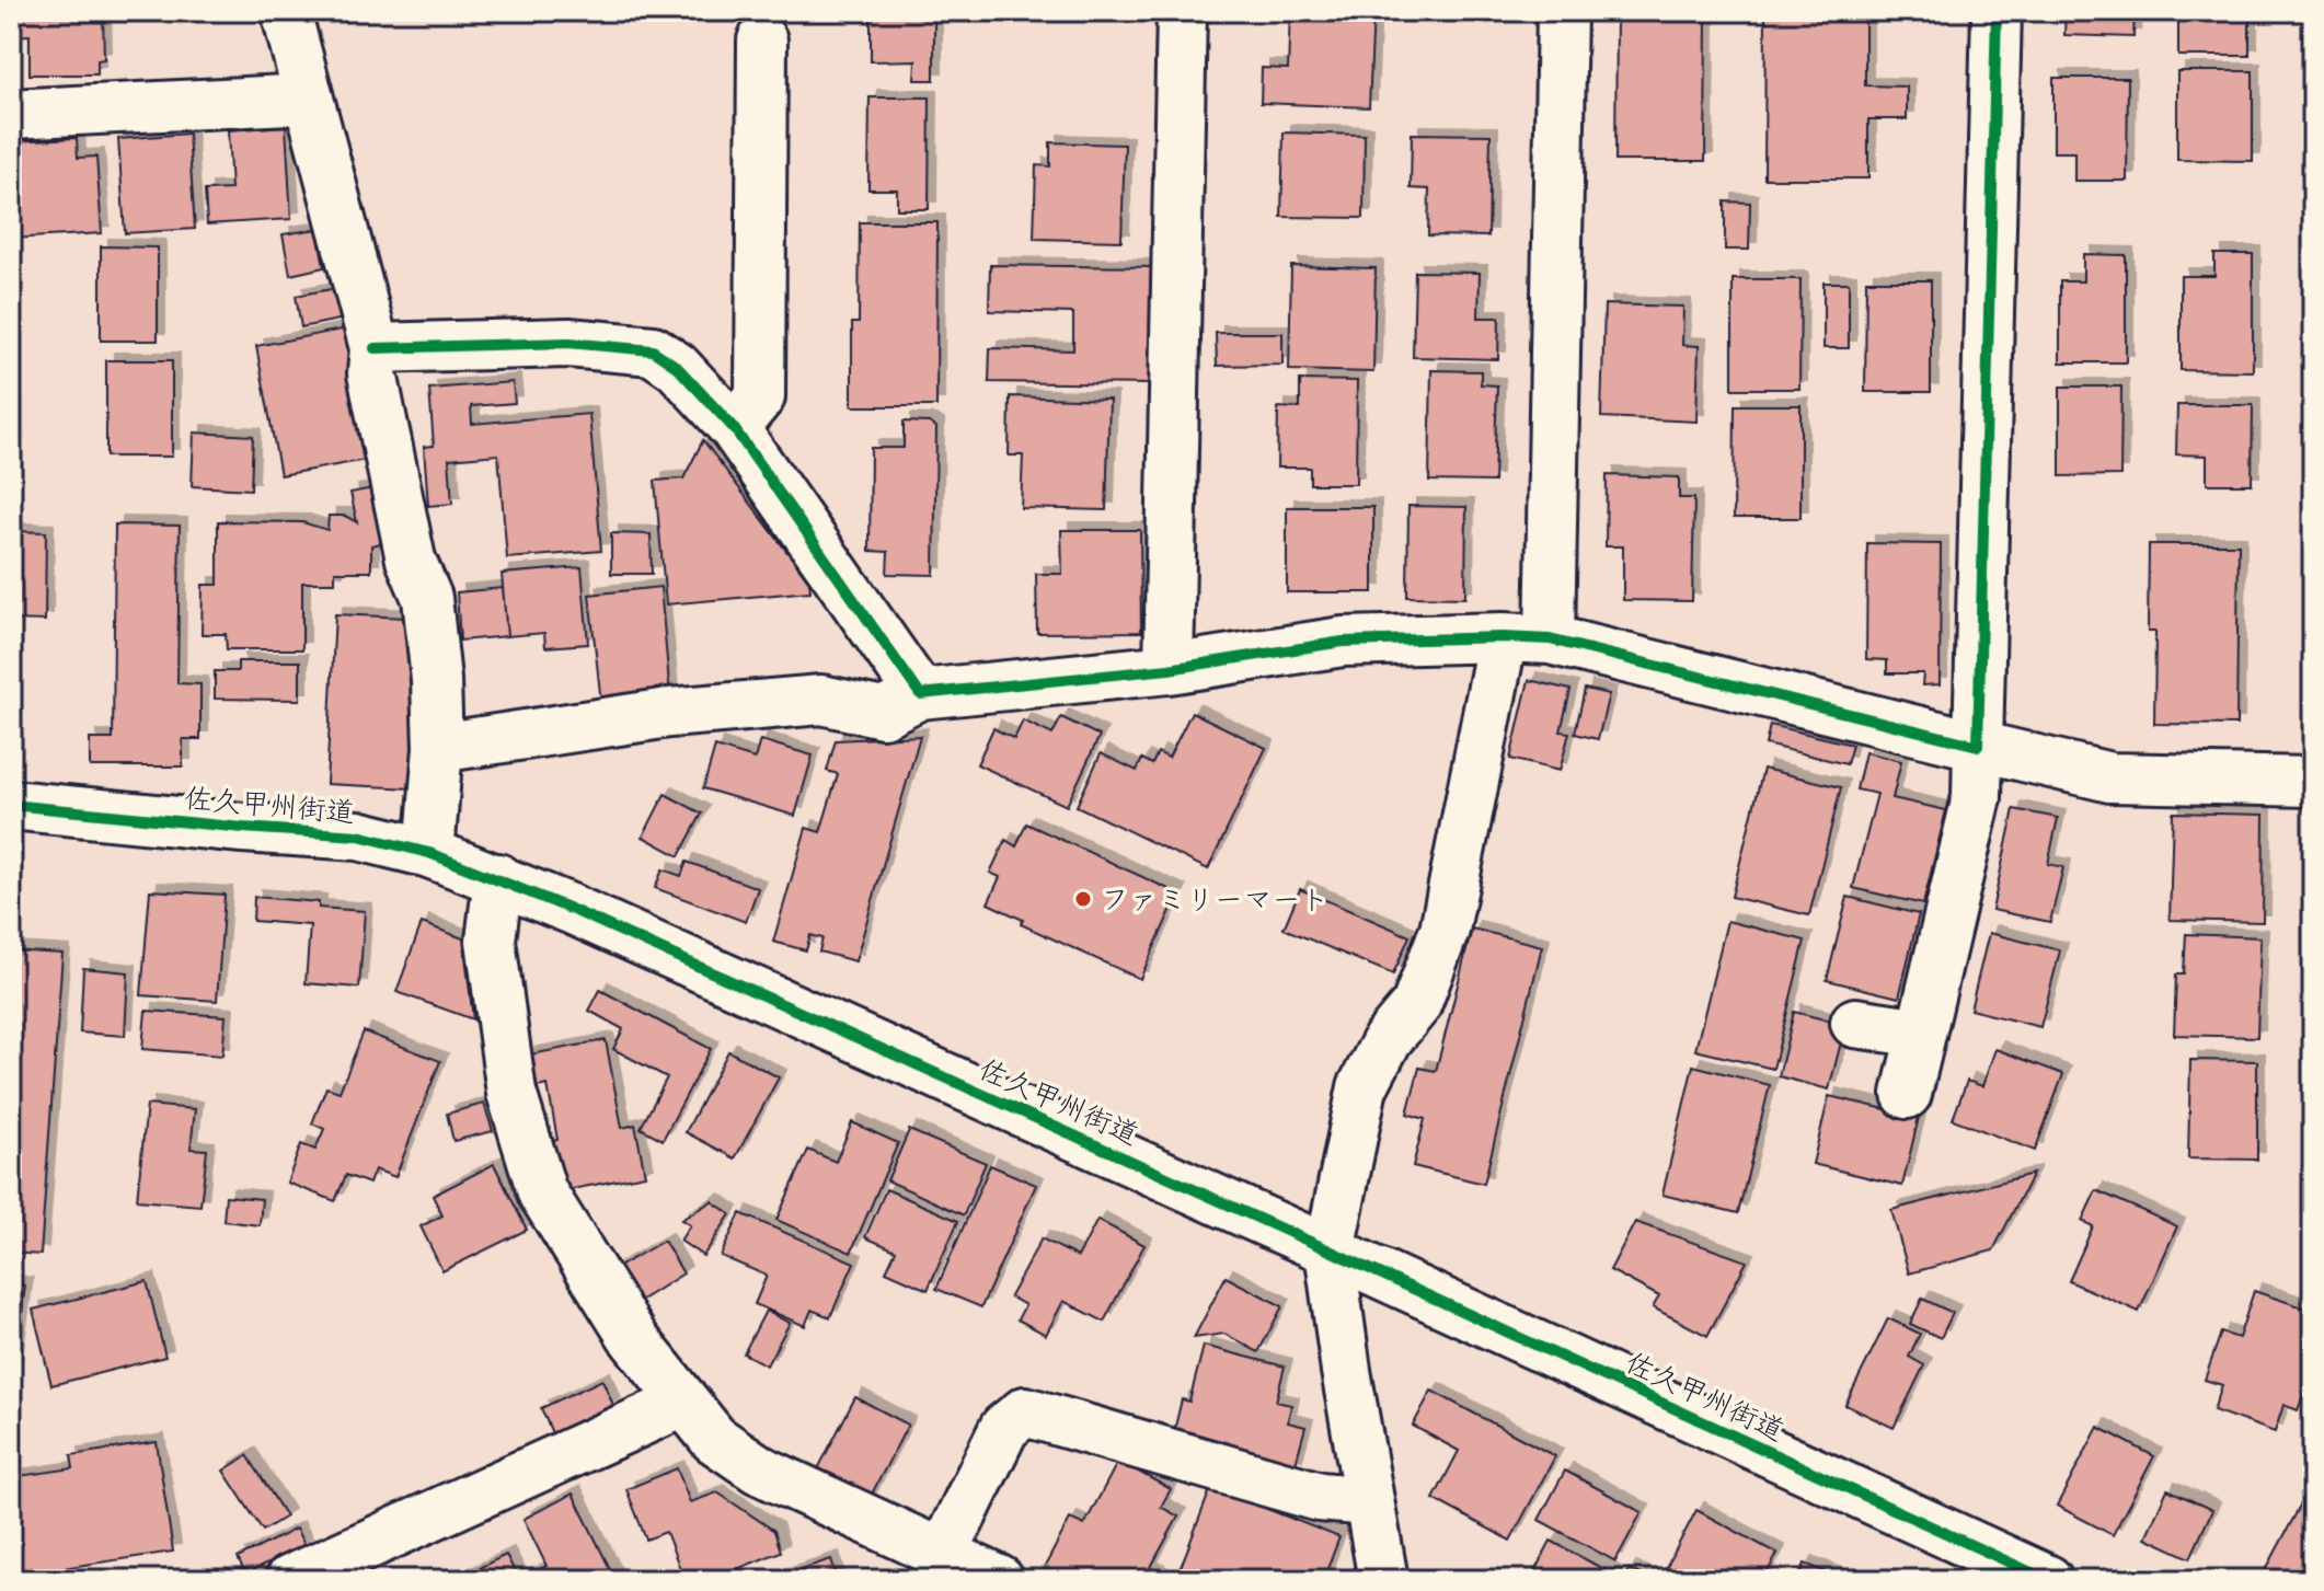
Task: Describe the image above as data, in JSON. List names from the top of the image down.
{
  "streets": {
    "street": ["佐久甲州街道"]
  },
  "places": ["ファミリーマート"]
}
